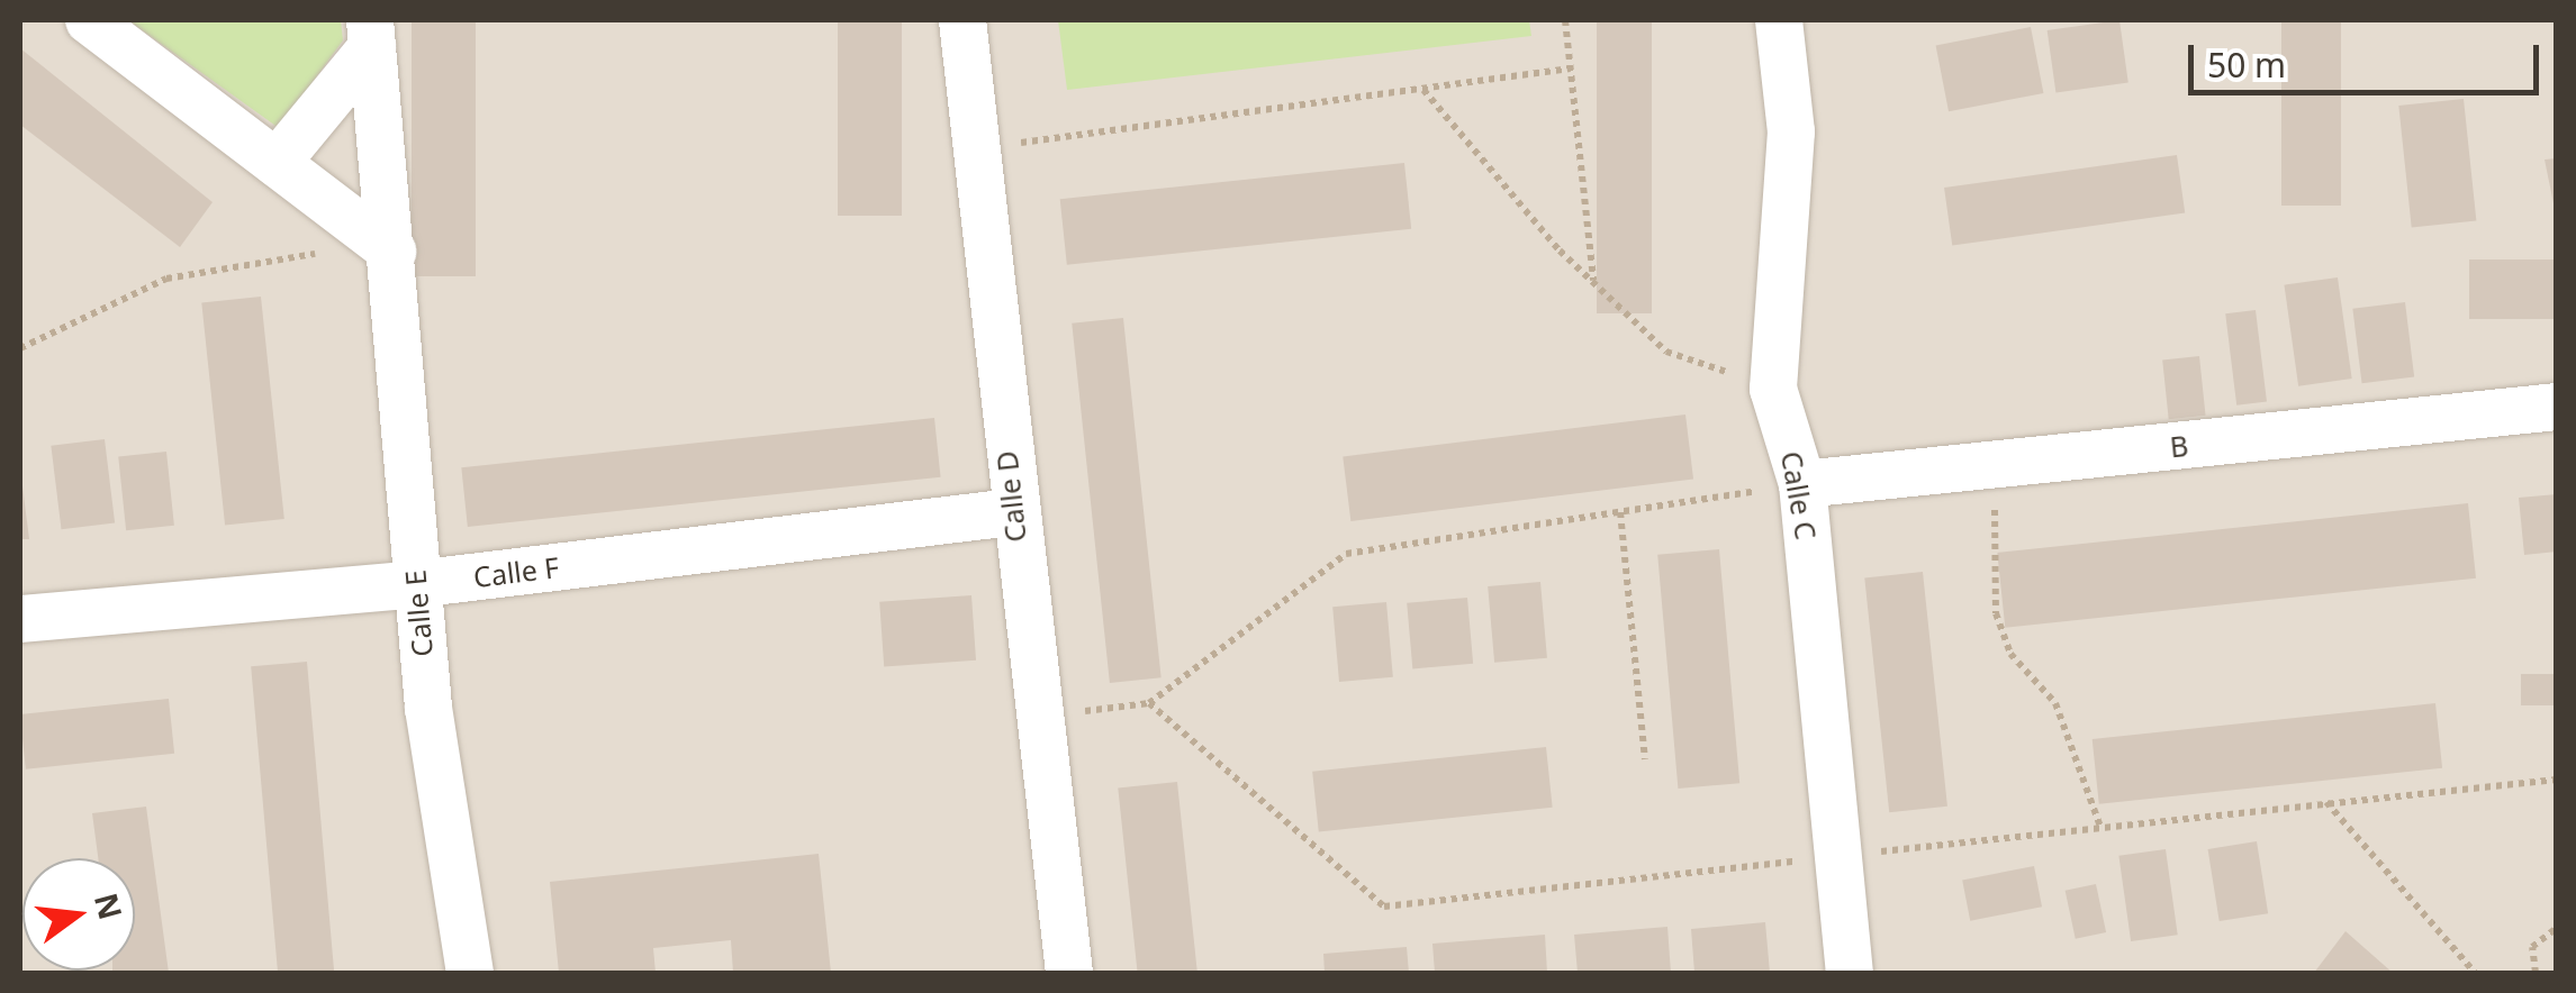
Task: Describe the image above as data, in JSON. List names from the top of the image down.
{
  "streets": {
    "street": [
      "B",
      "Calle C",
      "Calle D",
      "Calle F",
      "Calle E"
    ]
  },
  "crossings": [
    ["B", "Calle C"],
    ["Calle D", "Calle F"],
    ["Calle F", "Calle E"]
  ],
  "scale_bar": "50 m",
  "north": "right"
}
